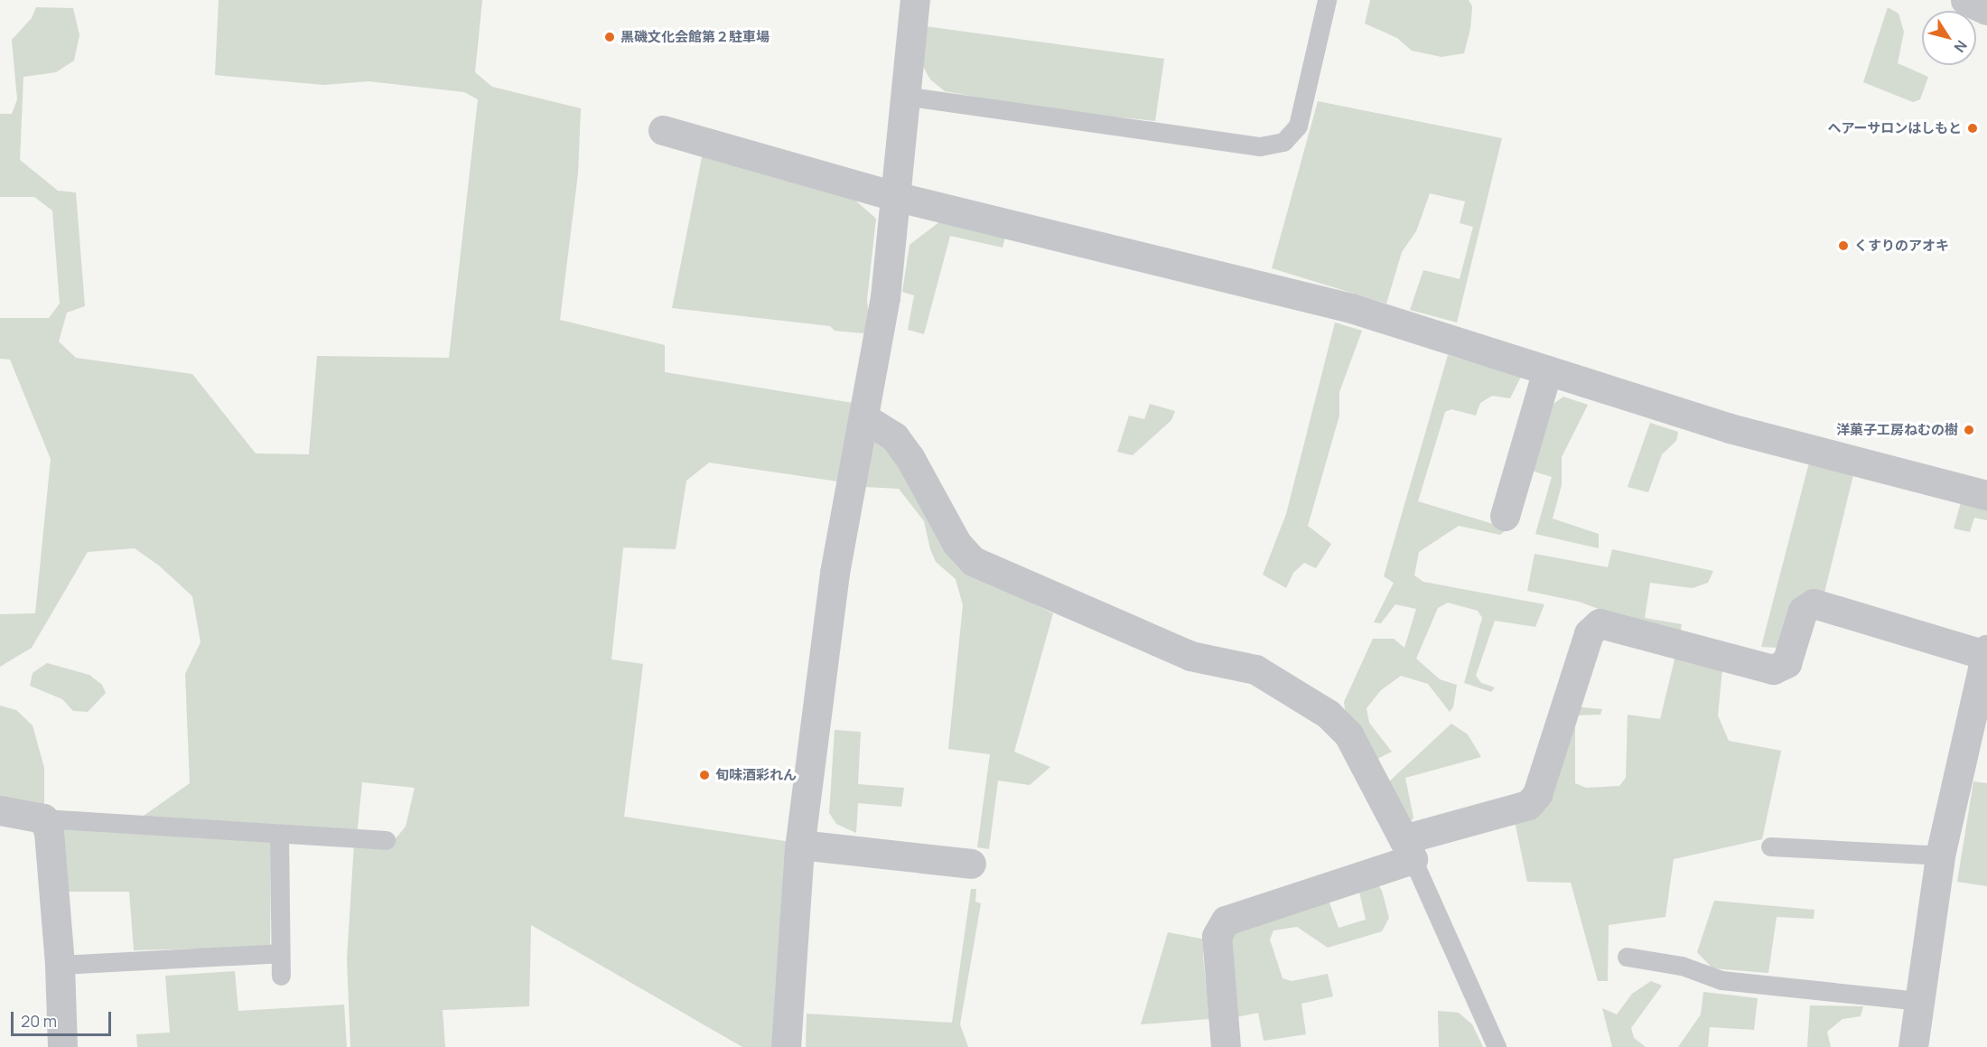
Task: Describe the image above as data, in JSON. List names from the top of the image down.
{
  "places": [
    "黒磯文化会館第２駐車場",
    "ヘアーサロンはしもと",
    "くすりのアオキ",
    "洋菓子工房ねむの樹",
    "旬味酒彩れん"
  ],
  "scale_bar": "20 m",
  "north": "bottom right"
}
